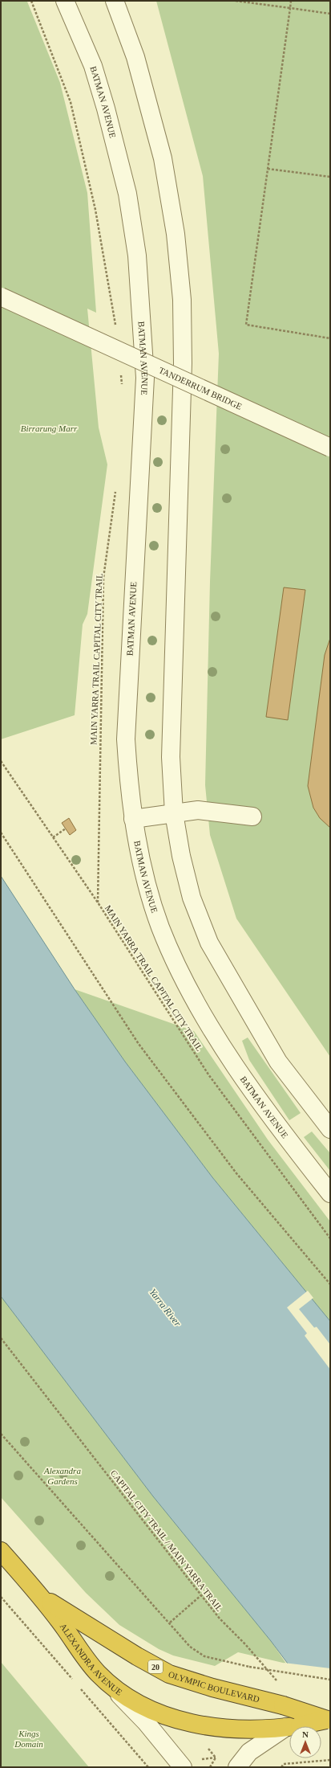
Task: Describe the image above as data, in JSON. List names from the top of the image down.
{
  "streets": {
    "highway": ["ALEXANDRA AVENUE", "20", "OLYMPIC BOULEVARD"],
    "street": ["BATMAN AVENUE", "TANDERRUM BRIDGE"],
    "path": ["MAIN YARRA TRAIL CAPITAL CITY TRAIL", "CAPITAL CITY TRAIL / MAIN YARRA TRAIL"]
  },
  "crossings": [
    ["ALEXANDRA AVENUE", "OLYMPIC BOULEVARD"]
  ],
  "water": ["Yarra River"],
  "parks": ["Birrarung Marr", "Alexandra Gardens", "Kings Domain"],
  "north": "top"
}
